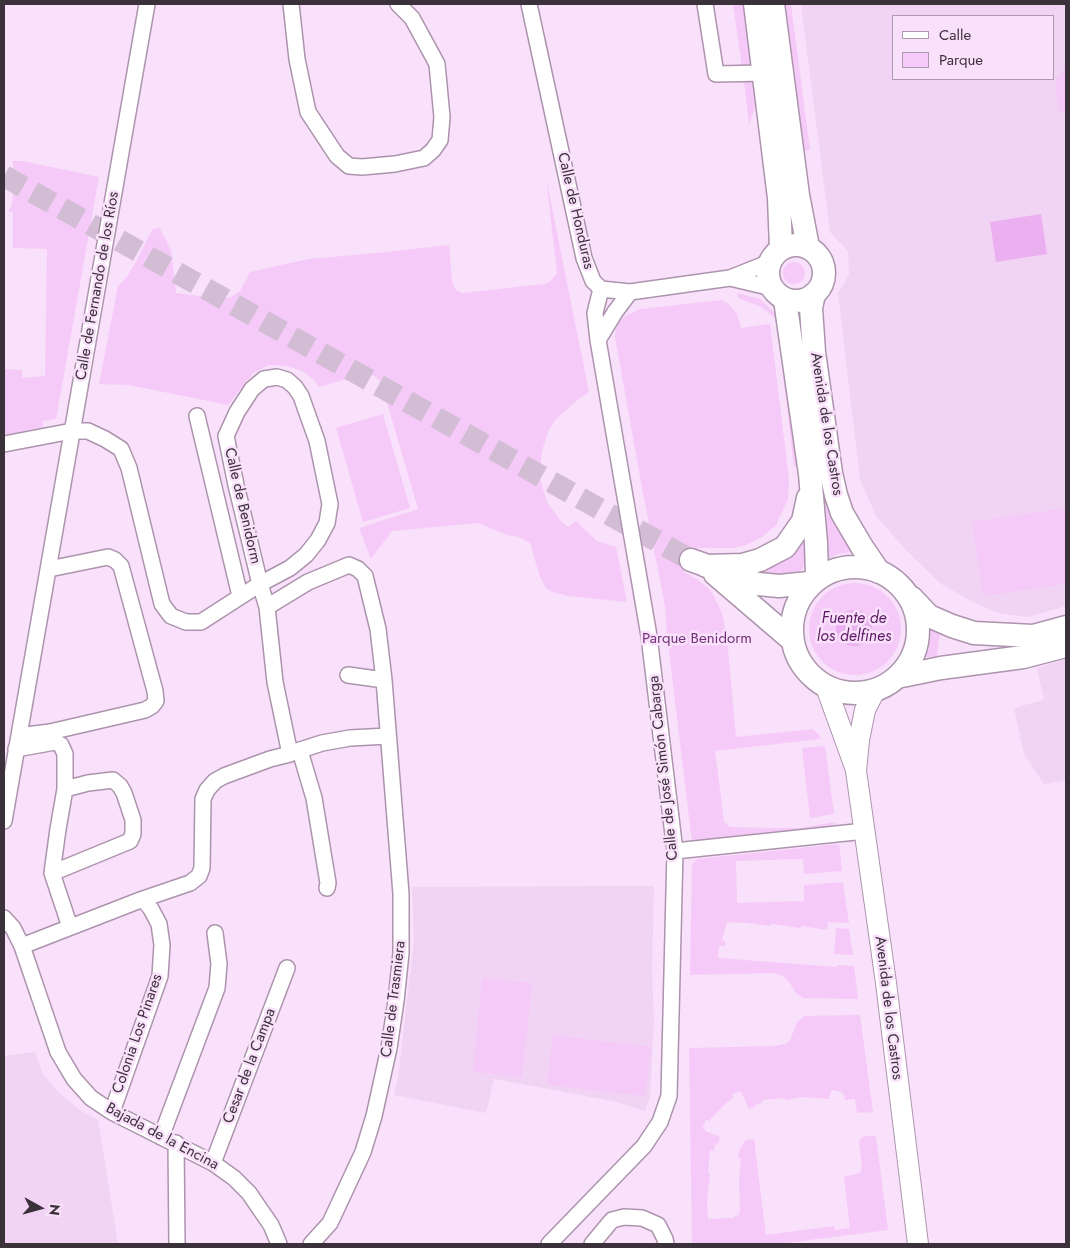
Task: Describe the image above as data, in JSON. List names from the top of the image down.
{
  "streets": {
    "main road": ["Avenida de los Castros"],
    "street": [
      "Calle de Honduras",
      "Calle de Fernando de los Ríos",
      "Calle de Benidorm",
      "Calle de José Simón Cabarga",
      "Calle de Trasmiera",
      "Colonia Los Pinares",
      "Cesar de la Campa",
      "Bajada de la Encina"
    ]
  },
  "crossings": [
    ["Calle de Honduras", "Avenida de los Castros"],
    ["Calle de Honduras", "Calle de José Simón Cabarga"],
    ["Calle de Fernando de los Ríos", "Calle de Benidorm"],
    ["Colonia Los Pinares", "Bajada de la Encina"],
    ["Cesar de la Campa", "Bajada de la Encina"]
  ],
  "water": ["Fuente de los delfines"],
  "parks": ["Parque Benidorm"],
  "legend": ["Calle", "Parque"],
  "north": "right"
}
